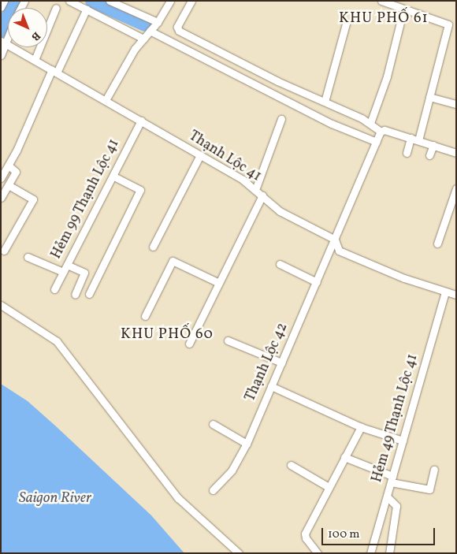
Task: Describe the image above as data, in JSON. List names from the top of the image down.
{
  "streets": {
    "street": [
      "Thạnh Lộc 41",
      "Hẻm 99 Thạnh Lộc 41",
      "Thạnh Lộc 42",
      "Hẻm 49 Thạnh Lộc 41"
    ]
  },
  "crossings": [
    ["Thạnh Lộc 41", "Hẻm 99 Thạnh Lộc 41"],
    ["Thạnh Lộc 41", "Thạnh Lộc 42"],
    ["Thạnh Lộc 41", "Hẻm 49 Thạnh Lộc 41"]
  ],
  "districts": ["KHU PHỐ 61", "KHU PHỐ 60"],
  "water": ["Saigon River"],
  "scale_bar": "100 m",
  "north": "bottom right"
}
